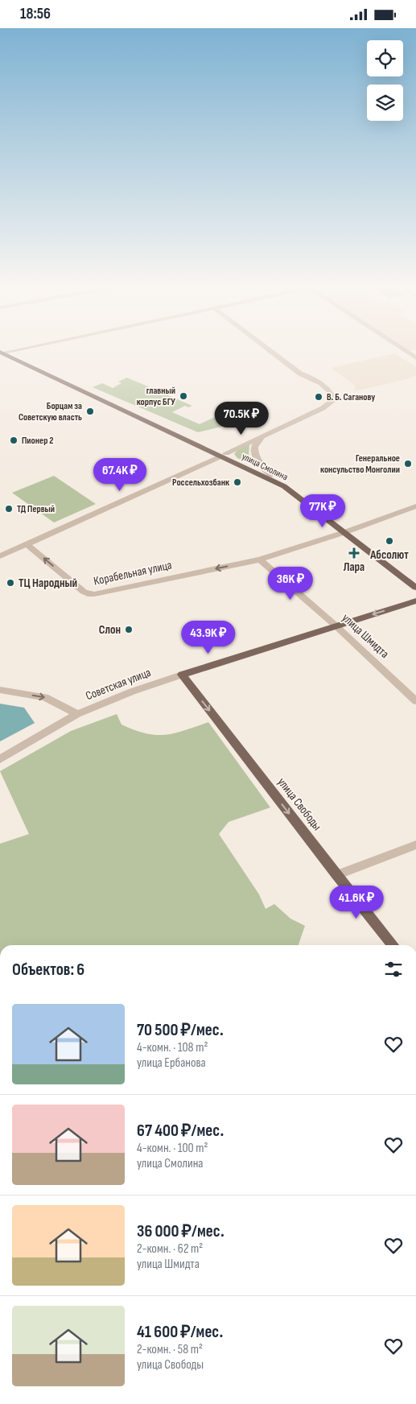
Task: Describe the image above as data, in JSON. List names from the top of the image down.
{
  "streets": {
    "main road": ["улица Смолина", "Советская улица", "улица Свободы"],
    "street": ["Корабельная улица", "улица Шмидта"]
  },
  "crossings": [
    ["Корабельная улица", "улица Шмидта"],
    ["улица Шмидта", "Советская улица"],
    ["Советская улица", "улица Свободы"]
  ],
  "one_way": ["Корабельная улица", "улица Свободы"],
  "places": {
    "other": [
      "главный корпус БГУ",
      "В. Б. Саганову",
      "Борцам за Советскую власть",
      "Пионер 2",
      "Генеральное консульство Монголии",
      "Россельхозбанк",
      "ТД Первый",
      "Абсолют",
      "ТЦ Народный",
      "Слон"
    ],
    "health": ["Лара"]
  },
  "page": {
    "status": "18:56",
    "price": [
      "70.5K ₽",
      "67.4K ₽",
      "77K ₽",
      "36K ₽",
      "43.9K ₽",
      "41.6K ₽"
    ],
    "heading": "Объектов: 6",
    "list": [
      {
        "name": "70 500 ₽/мес.",
        "note": "4-комн. · 108 m² · улица Ербанова"
      },
      {
        "name": "67 400 ₽/мес.",
        "note": "4-комн. · 100 m² · улица Смолина"
      },
      {
        "name": "36 000 ₽/мес.",
        "note": "2-комн. · 62 m² · улица Шмидта"
      },
      {
        "name": "41 600 ₽/мес.",
        "note": "2-комн. · 58 m² · улица Свободы"
      }
    ]
  }
}
